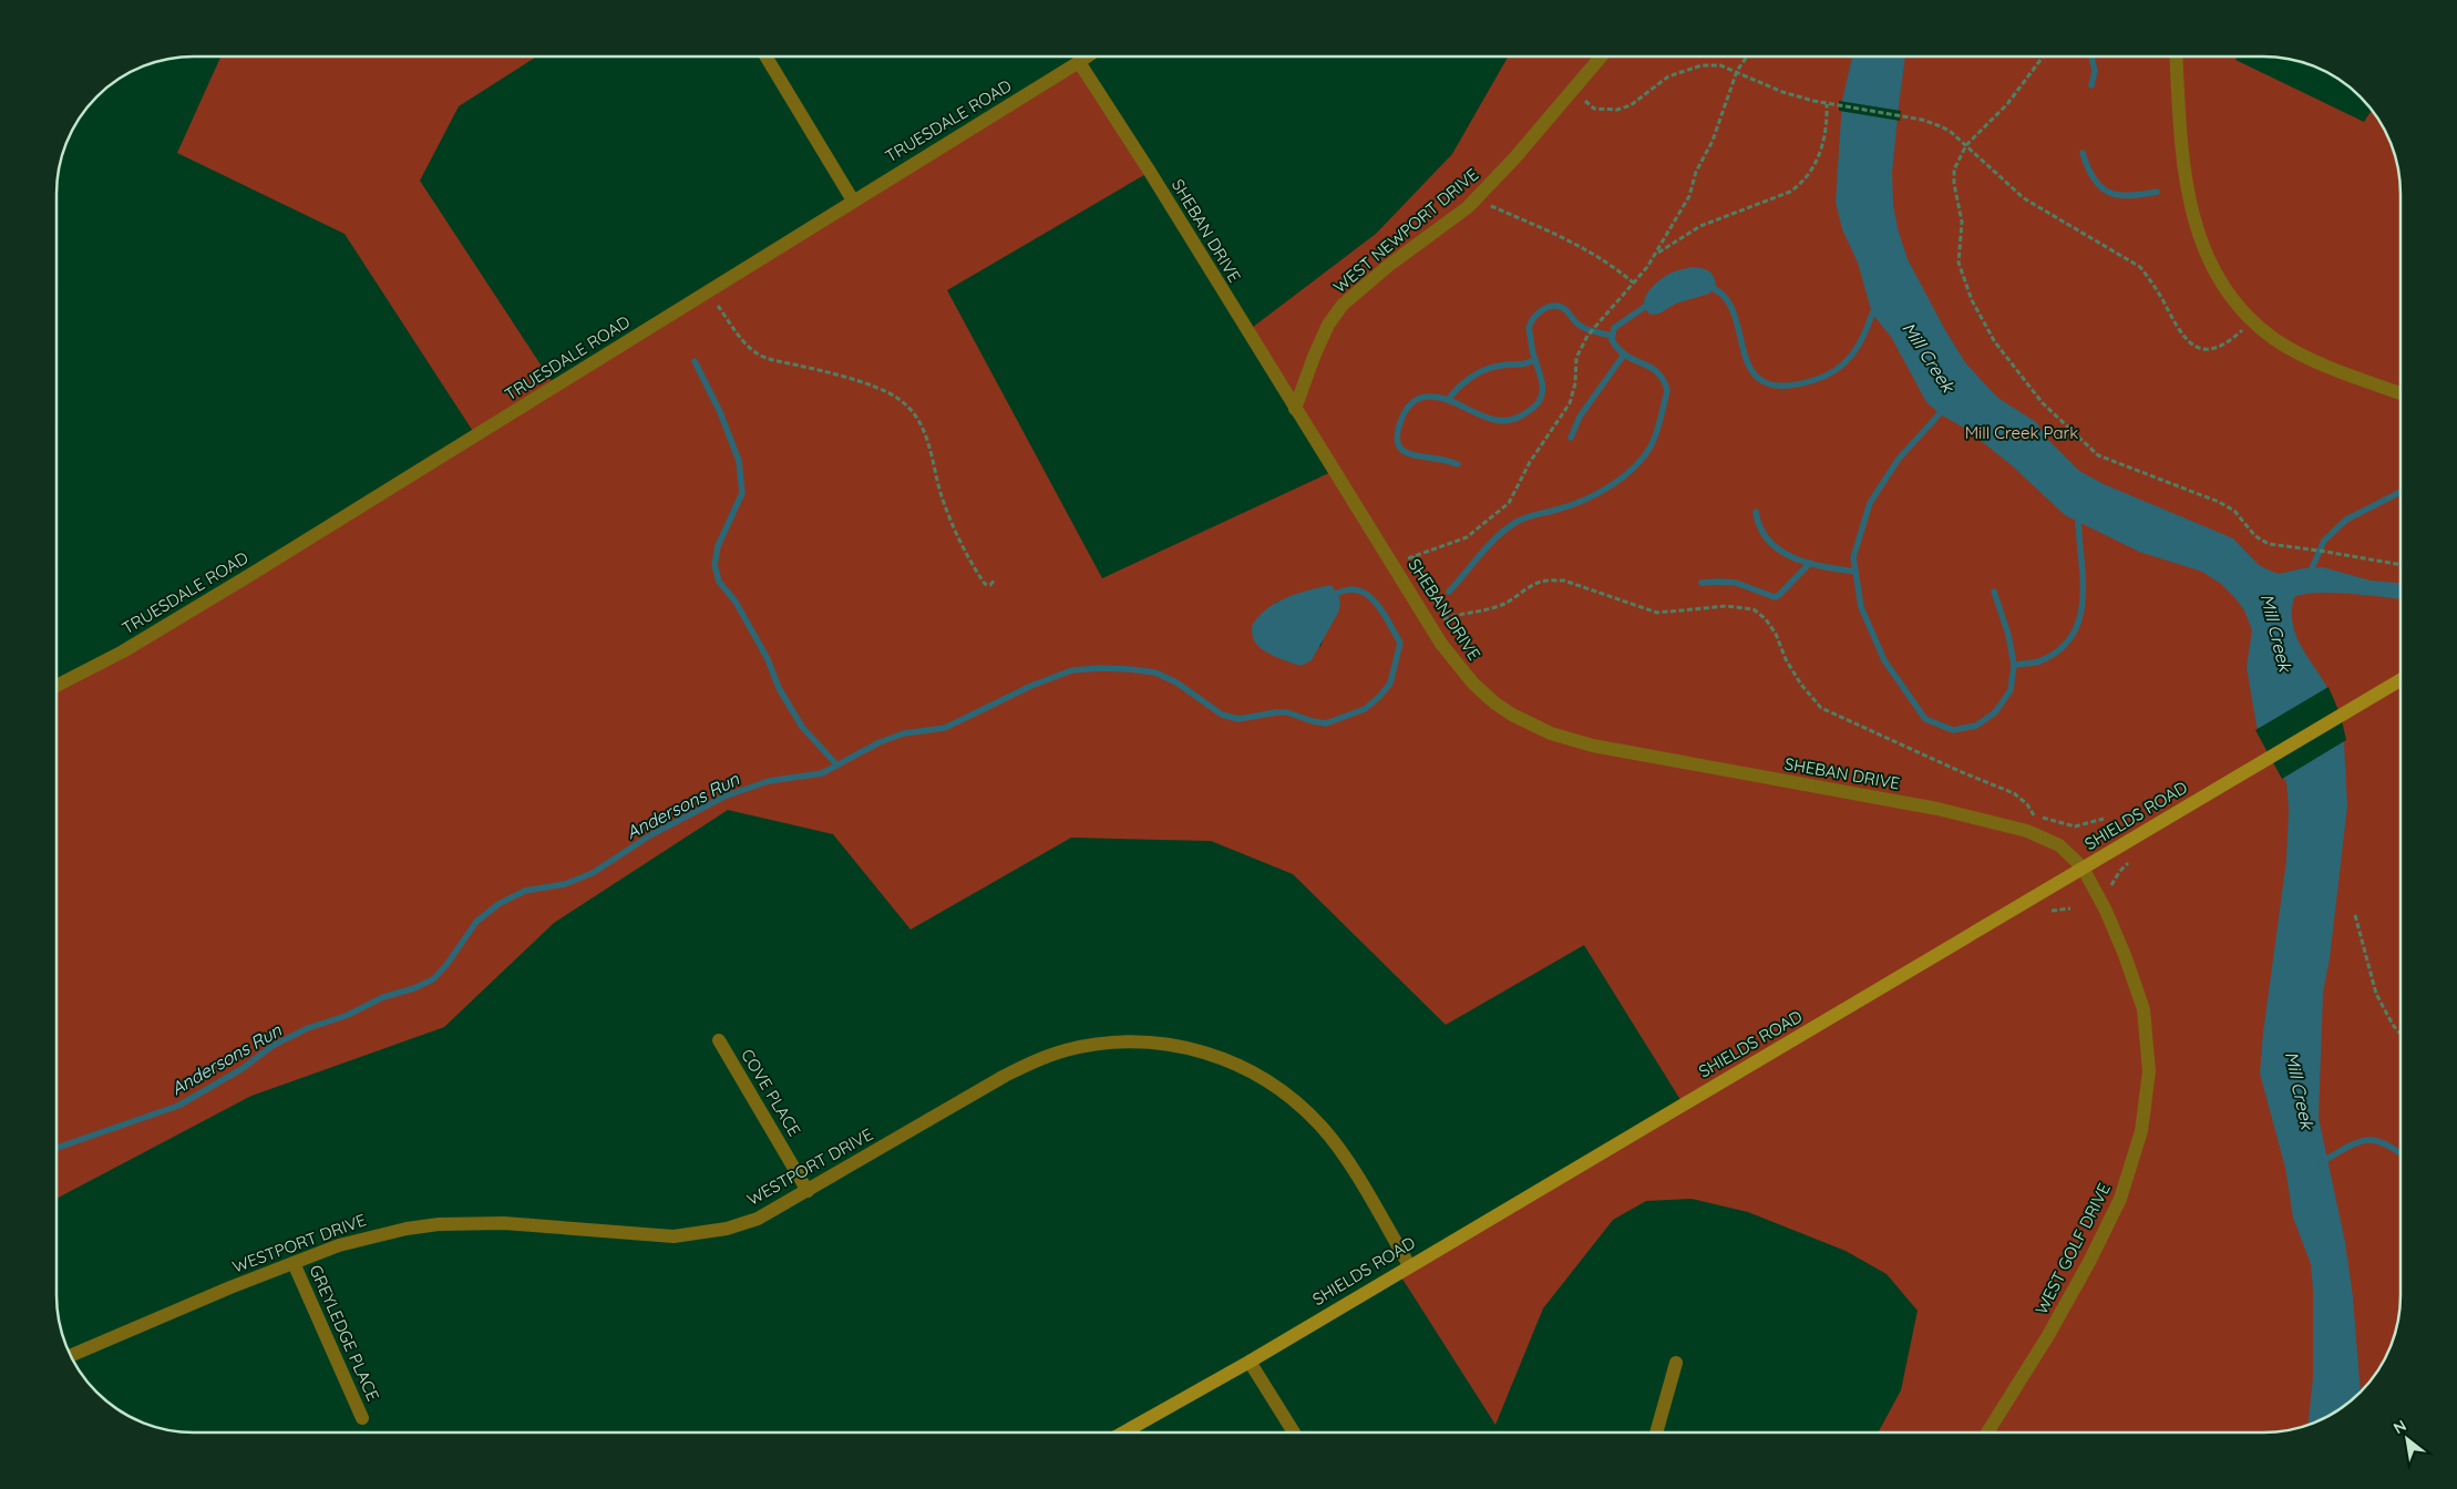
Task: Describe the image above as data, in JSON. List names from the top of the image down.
{
  "streets": {
    "main road": ["SHIELDS ROAD"],
    "street": [
      "TRUESDALE ROAD",
      "SHEBAN DRIVE",
      "WEST NEWPORT DRIVE",
      "COVE PLACE",
      "WESTPORT DRIVE",
      "WEST GOLF DRIVE",
      "GREYLEDGE PLACE"
    ]
  },
  "crossings": [
    ["TRUESDALE ROAD", "SHEBAN DRIVE"],
    ["SHEBAN DRIVE", "WEST NEWPORT DRIVE"],
    ["SHEBAN DRIVE", "SHIELDS ROAD"],
    ["SHEBAN DRIVE", "WEST GOLF DRIVE"],
    ["SHIELDS ROAD", "WESTPORT DRIVE"],
    ["SHIELDS ROAD", "WEST GOLF DRIVE"],
    ["COVE PLACE", "WESTPORT DRIVE"],
    ["WESTPORT DRIVE", "GREYLEDGE PLACE"]
  ],
  "water": ["Mill Creek", "Andersons Run"],
  "parks": ["Mill Creek Park"],
  "north": "top left"
}
